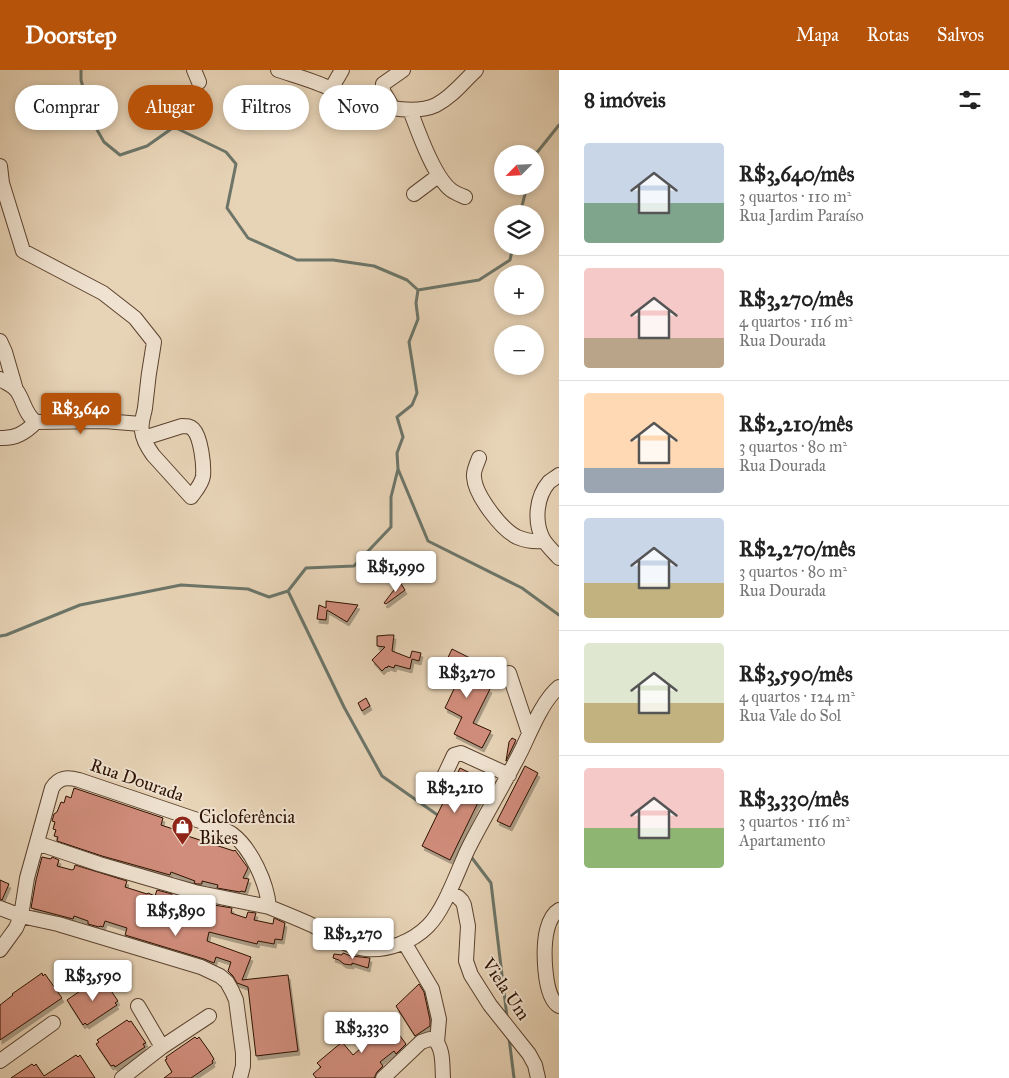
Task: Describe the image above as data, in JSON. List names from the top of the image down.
{
  "streets": {
    "street": ["Rua Dourada", "Viela Um"]
  },
  "places": {
    "shop": ["Cicloferência Bikes"]
  },
  "north": "bottom left",
  "page": {
    "header": "Doorstep",
    "nav": ["Mapa", "Rotas", "Salvos"],
    "heading": "8 imóveis",
    "chip": [
      "Comprar",
      "Alugar",
      "Filtros",
      "Novo"
    ],
    "list": [
      {
        "name": "R$3,640/mês",
        "note": "3 quartos · 110 m² · Rua Jardim Paraíso"
      },
      {
        "name": "R$3,270/mês",
        "note": "4 quartos · 116 m² · Rua Dourada"
      },
      {
        "name": "R$2,210/mês",
        "note": "3 quartos · 80 m² · Rua Dourada"
      },
      {
        "name": "R$2,270/mês",
        "note": "3 quartos · 80 m² · Rua Dourada"
      },
      {
        "name": "R$3,590/mês",
        "note": "4 quartos · 124 m² · Rua Vale do Sol"
      },
      {
        "name": "R$3,330/mês",
        "note": "3 quartos · 116 m² · Apartamento"
      }
    ],
    "map_buttons": ["+", "−"],
    "price": [
      "R$3,640",
      "R$1,990",
      "R$3,270",
      "R$2,210",
      "R$5,890",
      "R$2,270",
      "R$3,590",
      "R$3,330"
    ]
  }
}
